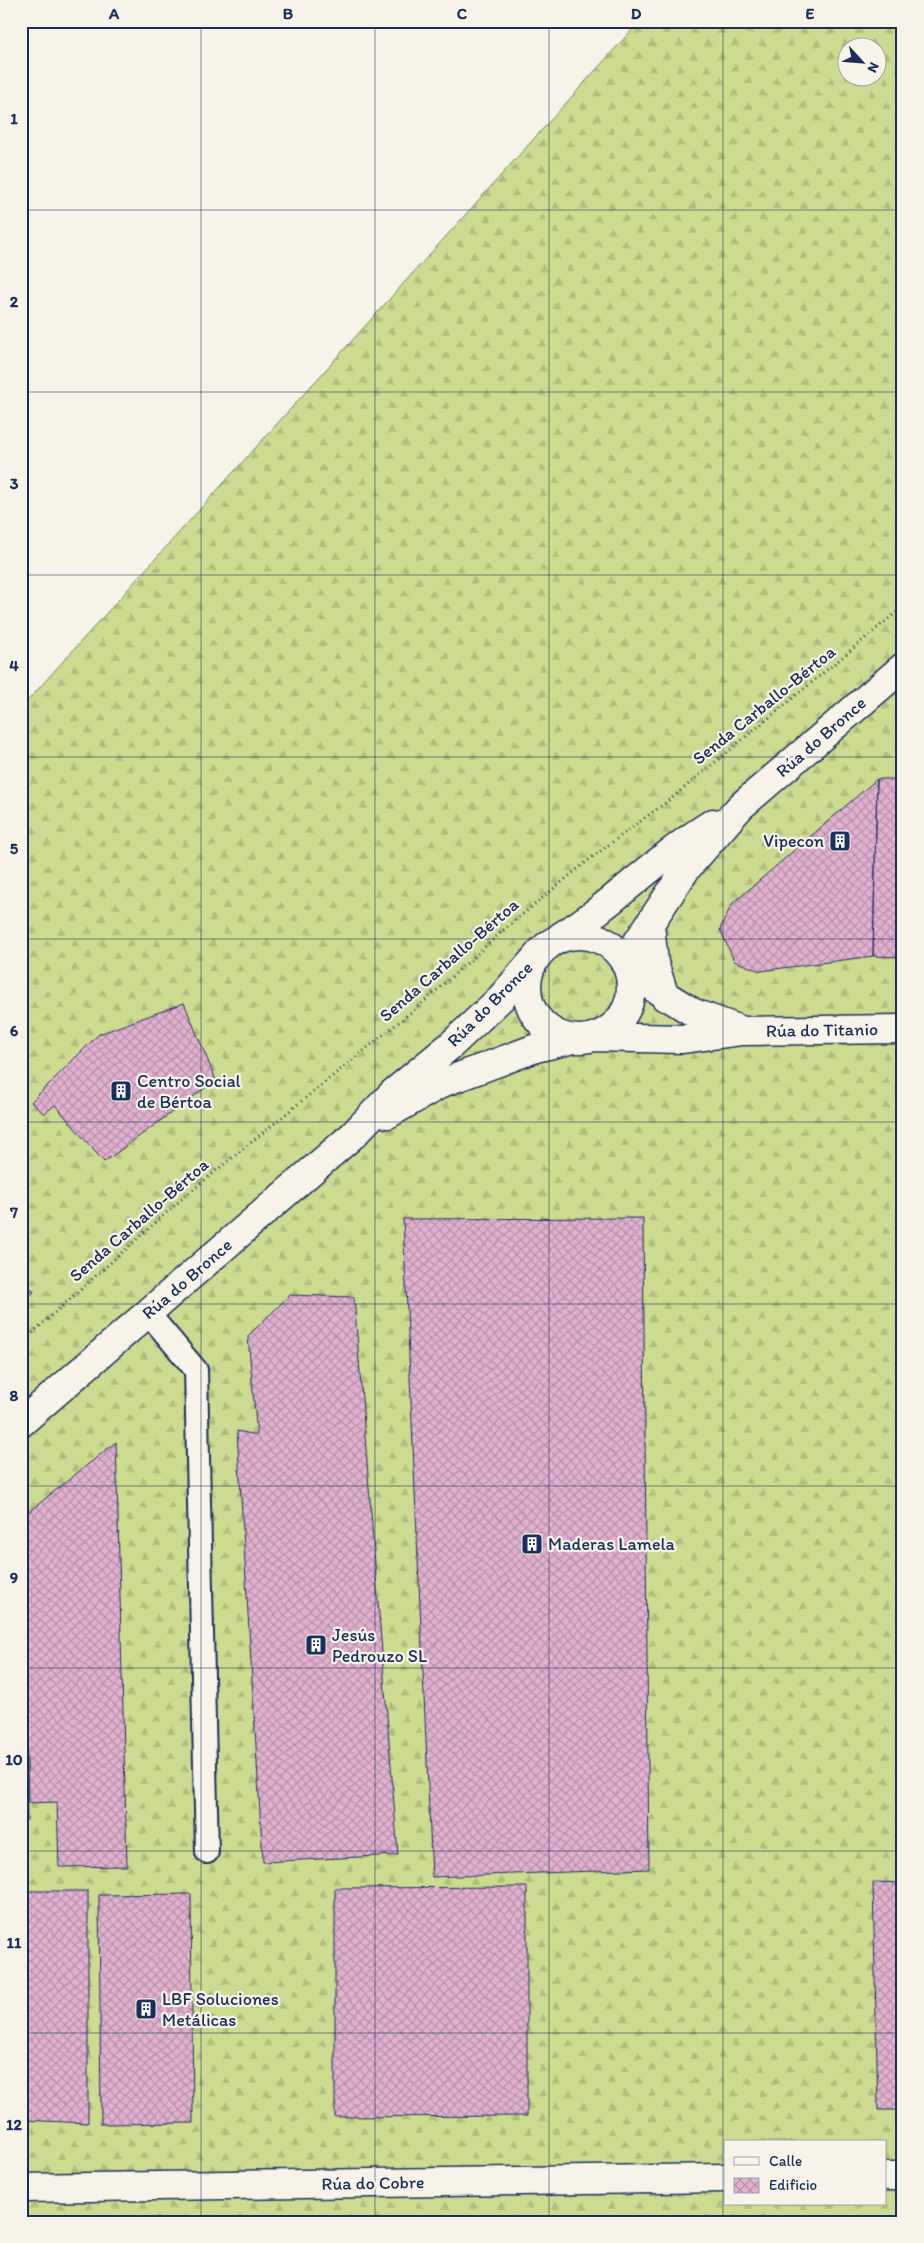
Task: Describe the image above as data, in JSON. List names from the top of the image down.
{
  "streets": {
    "street": ["Rúa do Bronce", "Rúa do Titanio", "Rúa do Cobre"],
    "path": ["Senda Carballo-Bértoa"]
  },
  "crossings": [
    ["Rúa do Bronce", "Rúa do Titanio"]
  ],
  "places": {
    "building": [
      "Vipecon",
      "Centro Social de Bértoa",
      "Maderas Lamela",
      "Jesús Pedrouzo SL",
      "LBF Soluciones Metálicas"
    ]
  },
  "legend": ["Calle", "Edificio"],
  "north": "bottom right",
  "grid": {
    "columns": [
      "A",
      "B",
      "C",
      "D",
      "E"
    ],
    "rows": [
      "1",
      "2",
      "3",
      "4",
      "5",
      "6",
      "7",
      "8",
      "9",
      "10",
      "11",
      "12"
    ]
  }
}
